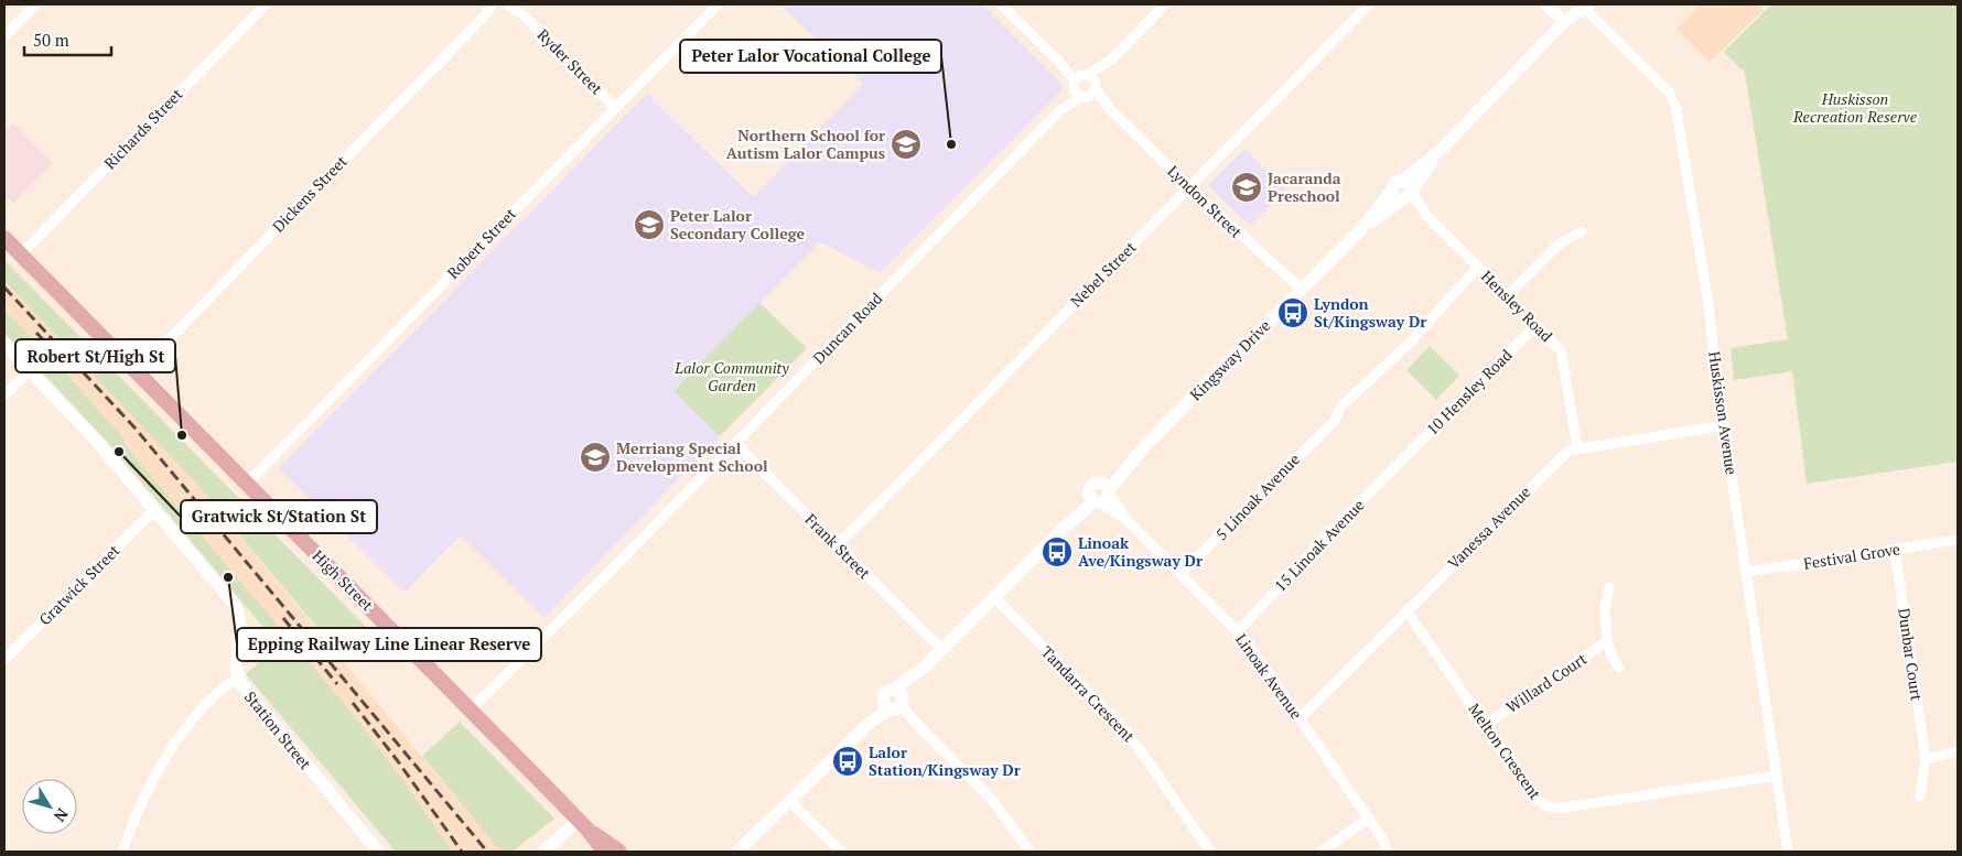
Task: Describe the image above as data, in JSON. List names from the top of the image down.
{
  "streets": {
    "main road": ["High Street"],
    "street": [
      "Ryder Street",
      "Richards Street",
      "Dickens Street",
      "Lyndon Street",
      "Robert Street",
      "Nebel Street",
      "Hensley Road",
      "Duncan Road",
      "Kingsway Drive",
      "10 Hensley Road",
      "Huskisson Avenue",
      "5 Linoak Avenue",
      "Vanessa Avenue",
      "15 Linoak Avenue",
      "Frank Street",
      "Festival Grove",
      "Gratwick Street",
      "Dunbar Court",
      "Linoak Avenue",
      "Willard Court",
      "Tandarra Crescent",
      "Station Street",
      "Melton Crescent"
    ]
  },
  "crossings": [
    ["Ryder Street", "Robert Street"],
    ["Richards Street", "High Street"],
    ["Dickens Street", "High Street"],
    ["Lyndon Street", "Nebel Street"],
    ["Lyndon Street", "Duncan Road"],
    ["Lyndon Street", "Kingsway Drive"],
    ["Robert Street", "High Street"],
    ["Nebel Street", "Frank Street"],
    ["Hensley Road", "Kingsway Drive"],
    ["Hensley Road", "10 Hensley Road"],
    ["Hensley Road", "5 Linoak Avenue"],
    ["Hensley Road", "Vanessa Avenue"],
    ["Duncan Road", "Frank Street"],
    ["Duncan Road", "High Street"],
    ["Kingsway Drive", "Huskisson Avenue"],
    ["Kingsway Drive", "Frank Street"],
    ["Kingsway Drive", "Linoak Avenue"],
    ["Kingsway Drive", "Tandarra Crescent"],
    ["10 Hensley Road", "15 Linoak Avenue"],
    ["Huskisson Avenue", "Vanessa Avenue"],
    ["Huskisson Avenue", "Festival Grove"],
    ["Huskisson Avenue", "Melton Crescent"],
    ["5 Linoak Avenue", "Linoak Avenue"],
    ["Vanessa Avenue", "Linoak Avenue"],
    ["Vanessa Avenue", "Melton Crescent"],
    ["15 Linoak Avenue", "Linoak Avenue"],
    ["Festival Grove", "Dunbar Court"],
    ["Gratwick Street", "Station Street"],
    ["Willard Court", "Melton Crescent"]
  ],
  "parks": ["Huskisson Recreation Reserve", "Lalor Community Garden"],
  "places": {
    "school or university": [
      "Northern School for Autism Lalor Campus",
      "Jacaranda Preschool",
      "Peter Lalor Secondary College",
      "Merriang Special Development School"
    ],
    "other": [
      "Peter Lalor Vocational College",
      "Robert St/High St",
      "Gratwick St/Station St",
      "Epping Railway Line Linear Reserve"
    ],
    "bus stop": ["Lyndon St/Kingsway Dr", "Linoak Ave/Kingsway Dr", "Lalor Station/Kingsway Dr"]
  },
  "scale_bar": "50 m",
  "north": "bottom right"
}
